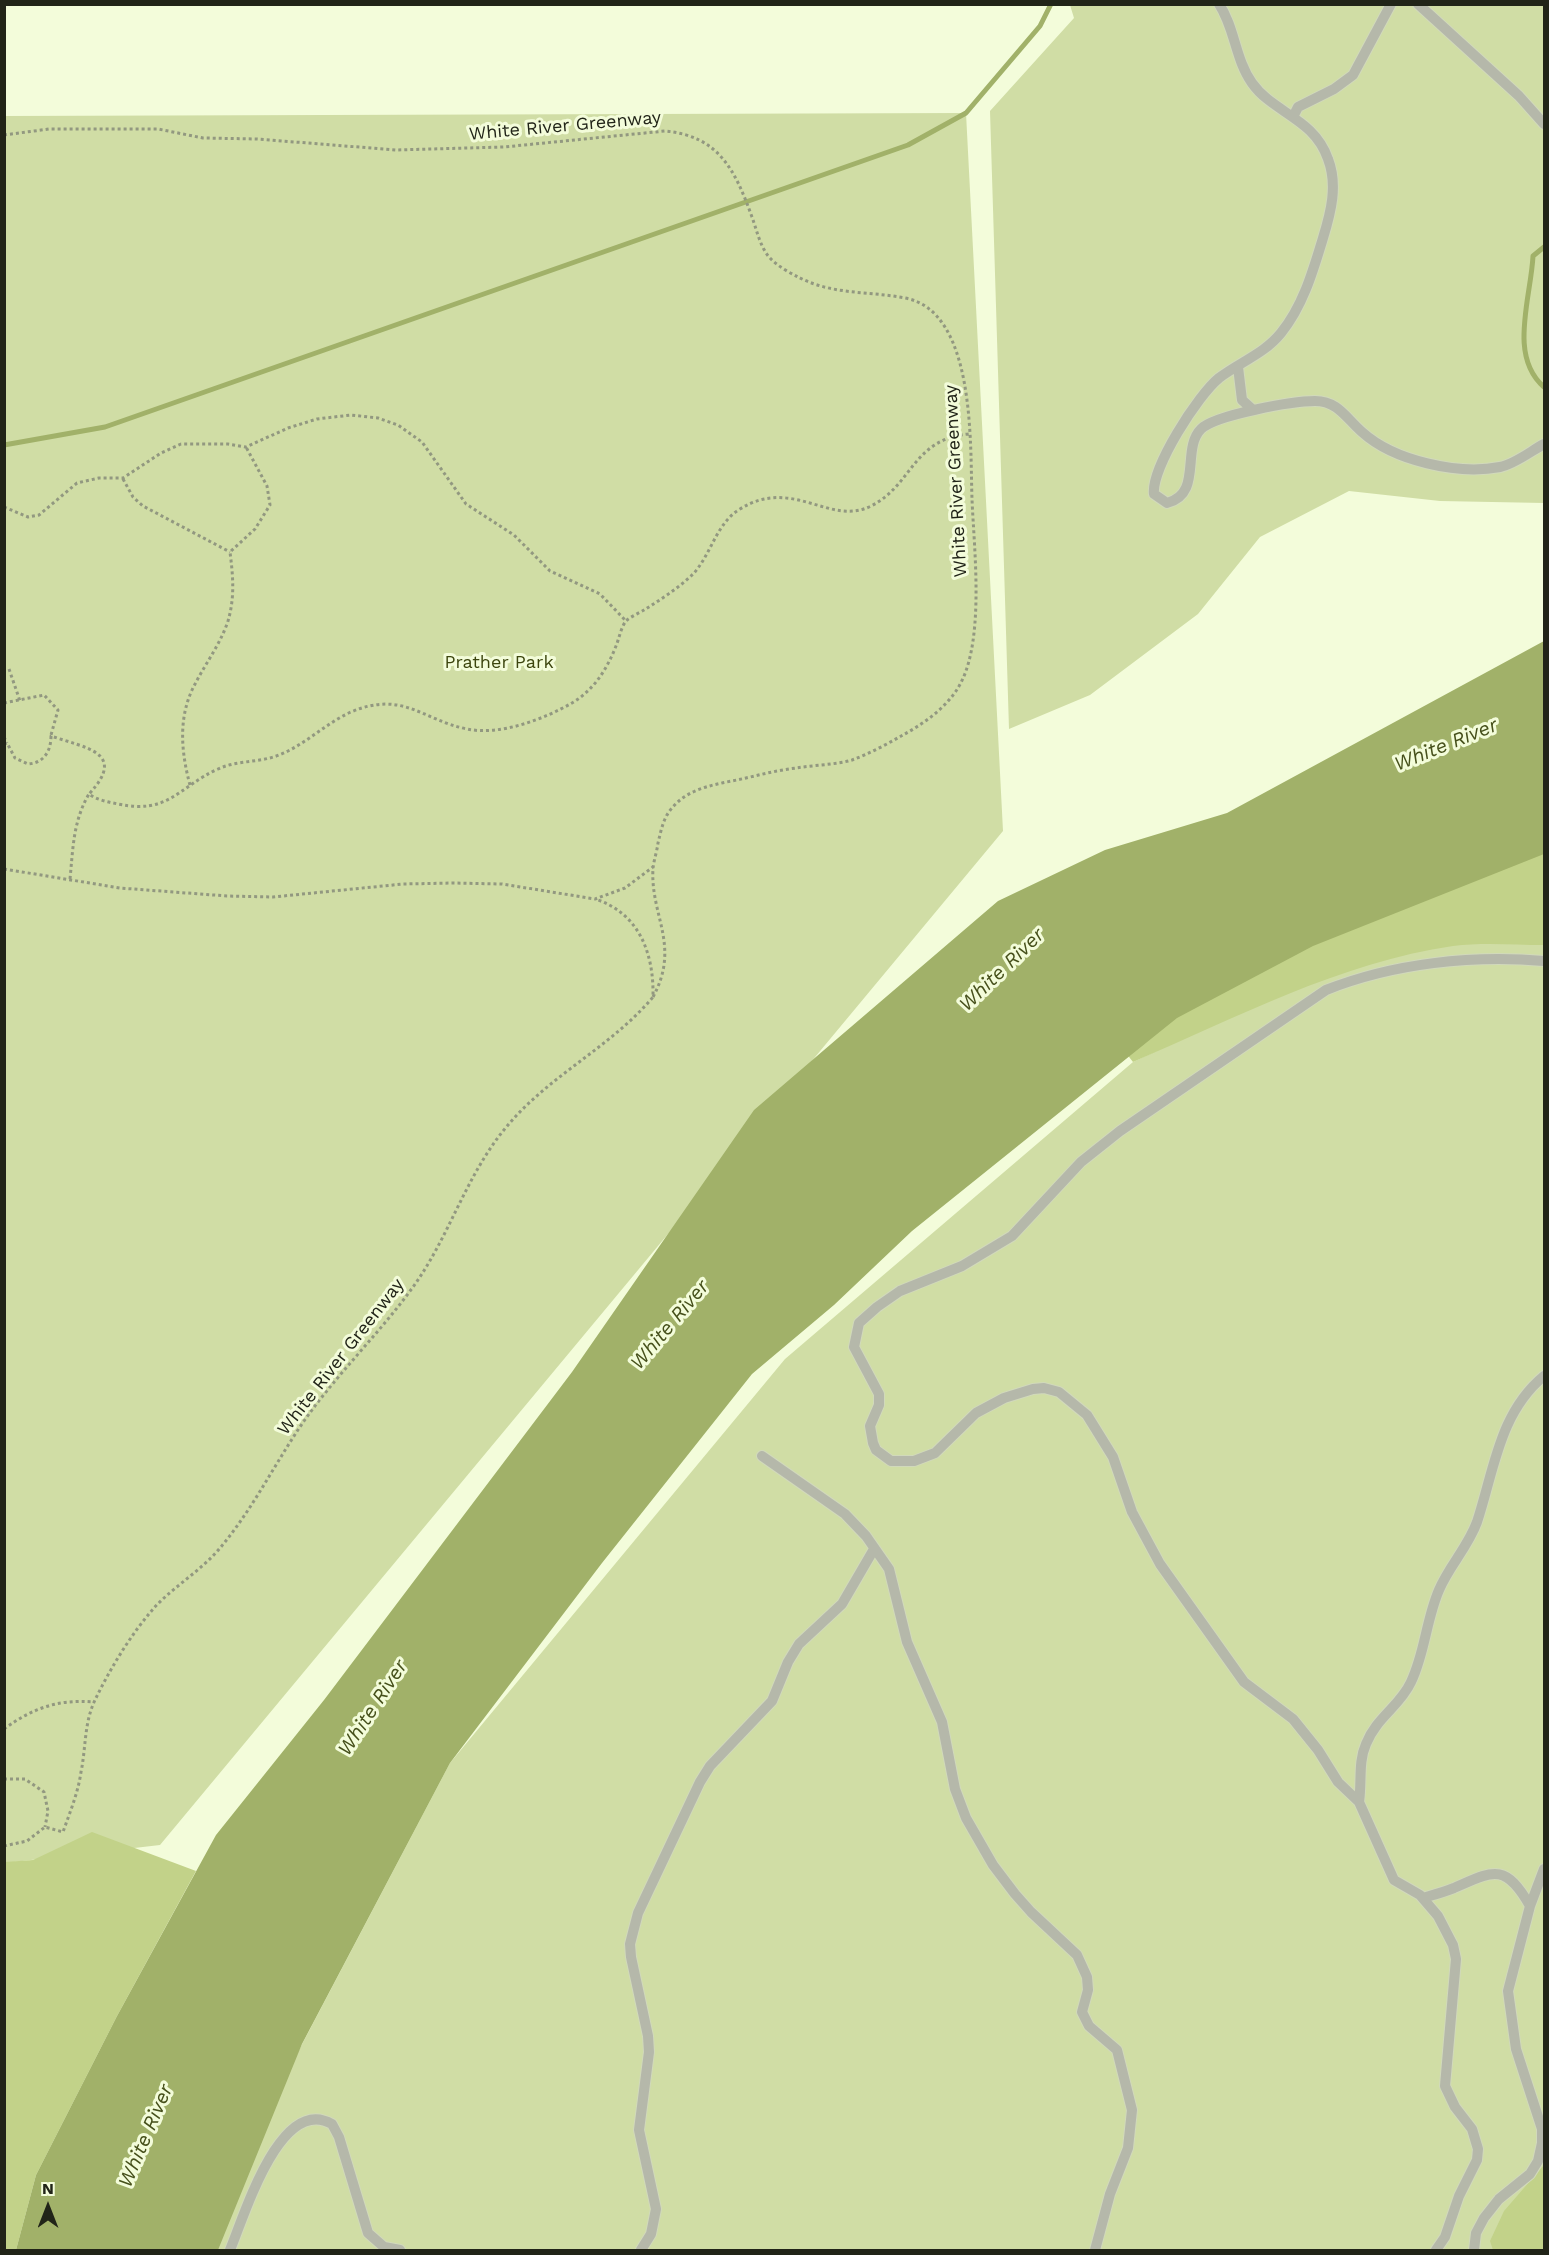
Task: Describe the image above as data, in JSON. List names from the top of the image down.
{
  "streets": {
    "path": ["White River Greenway"]
  },
  "water": ["White River"],
  "parks": ["Prather Park"],
  "north": "top"
}
